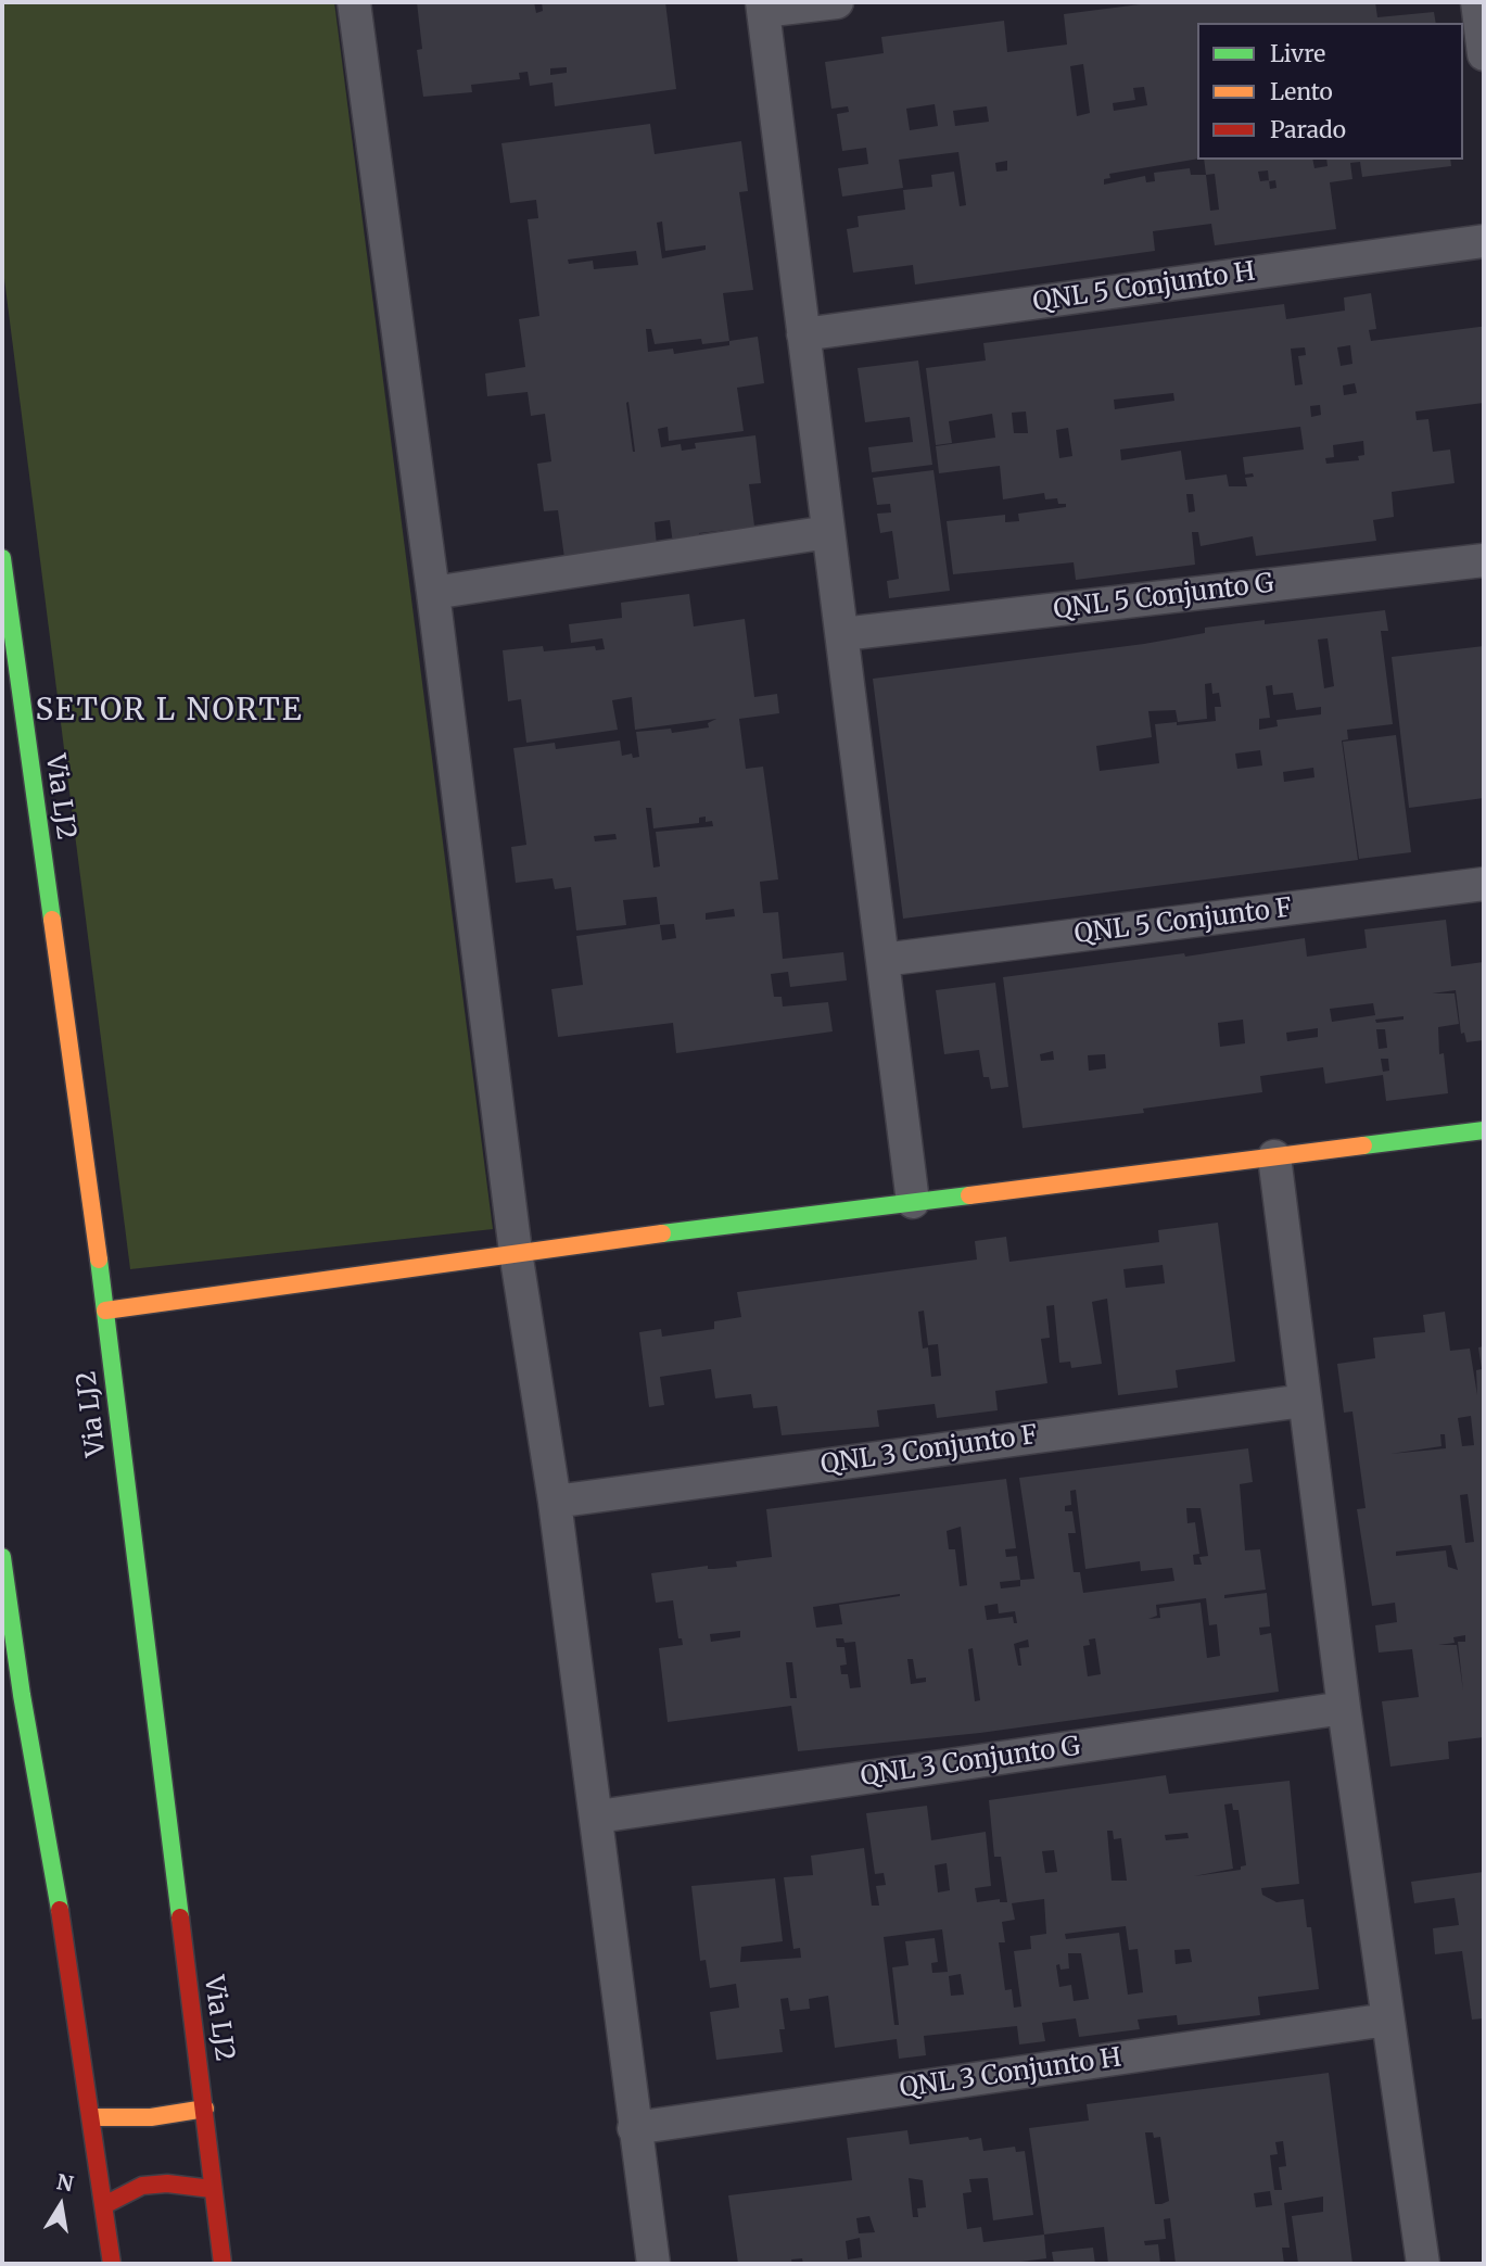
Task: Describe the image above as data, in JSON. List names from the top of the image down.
{
  "streets": {
    "main road": ["Via LJ2"],
    "street": [
      "QNL 5 Conjunto H",
      "QNL 5 Conjunto G",
      "QNL 5 Conjunto F",
      "QNL 3 Conjunto F",
      "QNL 3 Conjunto G",
      "QNL 3 Conjunto H"
    ]
  },
  "districts": ["SETOR L NORTE"],
  "legend": ["Livre", "Lento", "Parado"],
  "north": "top"
}
